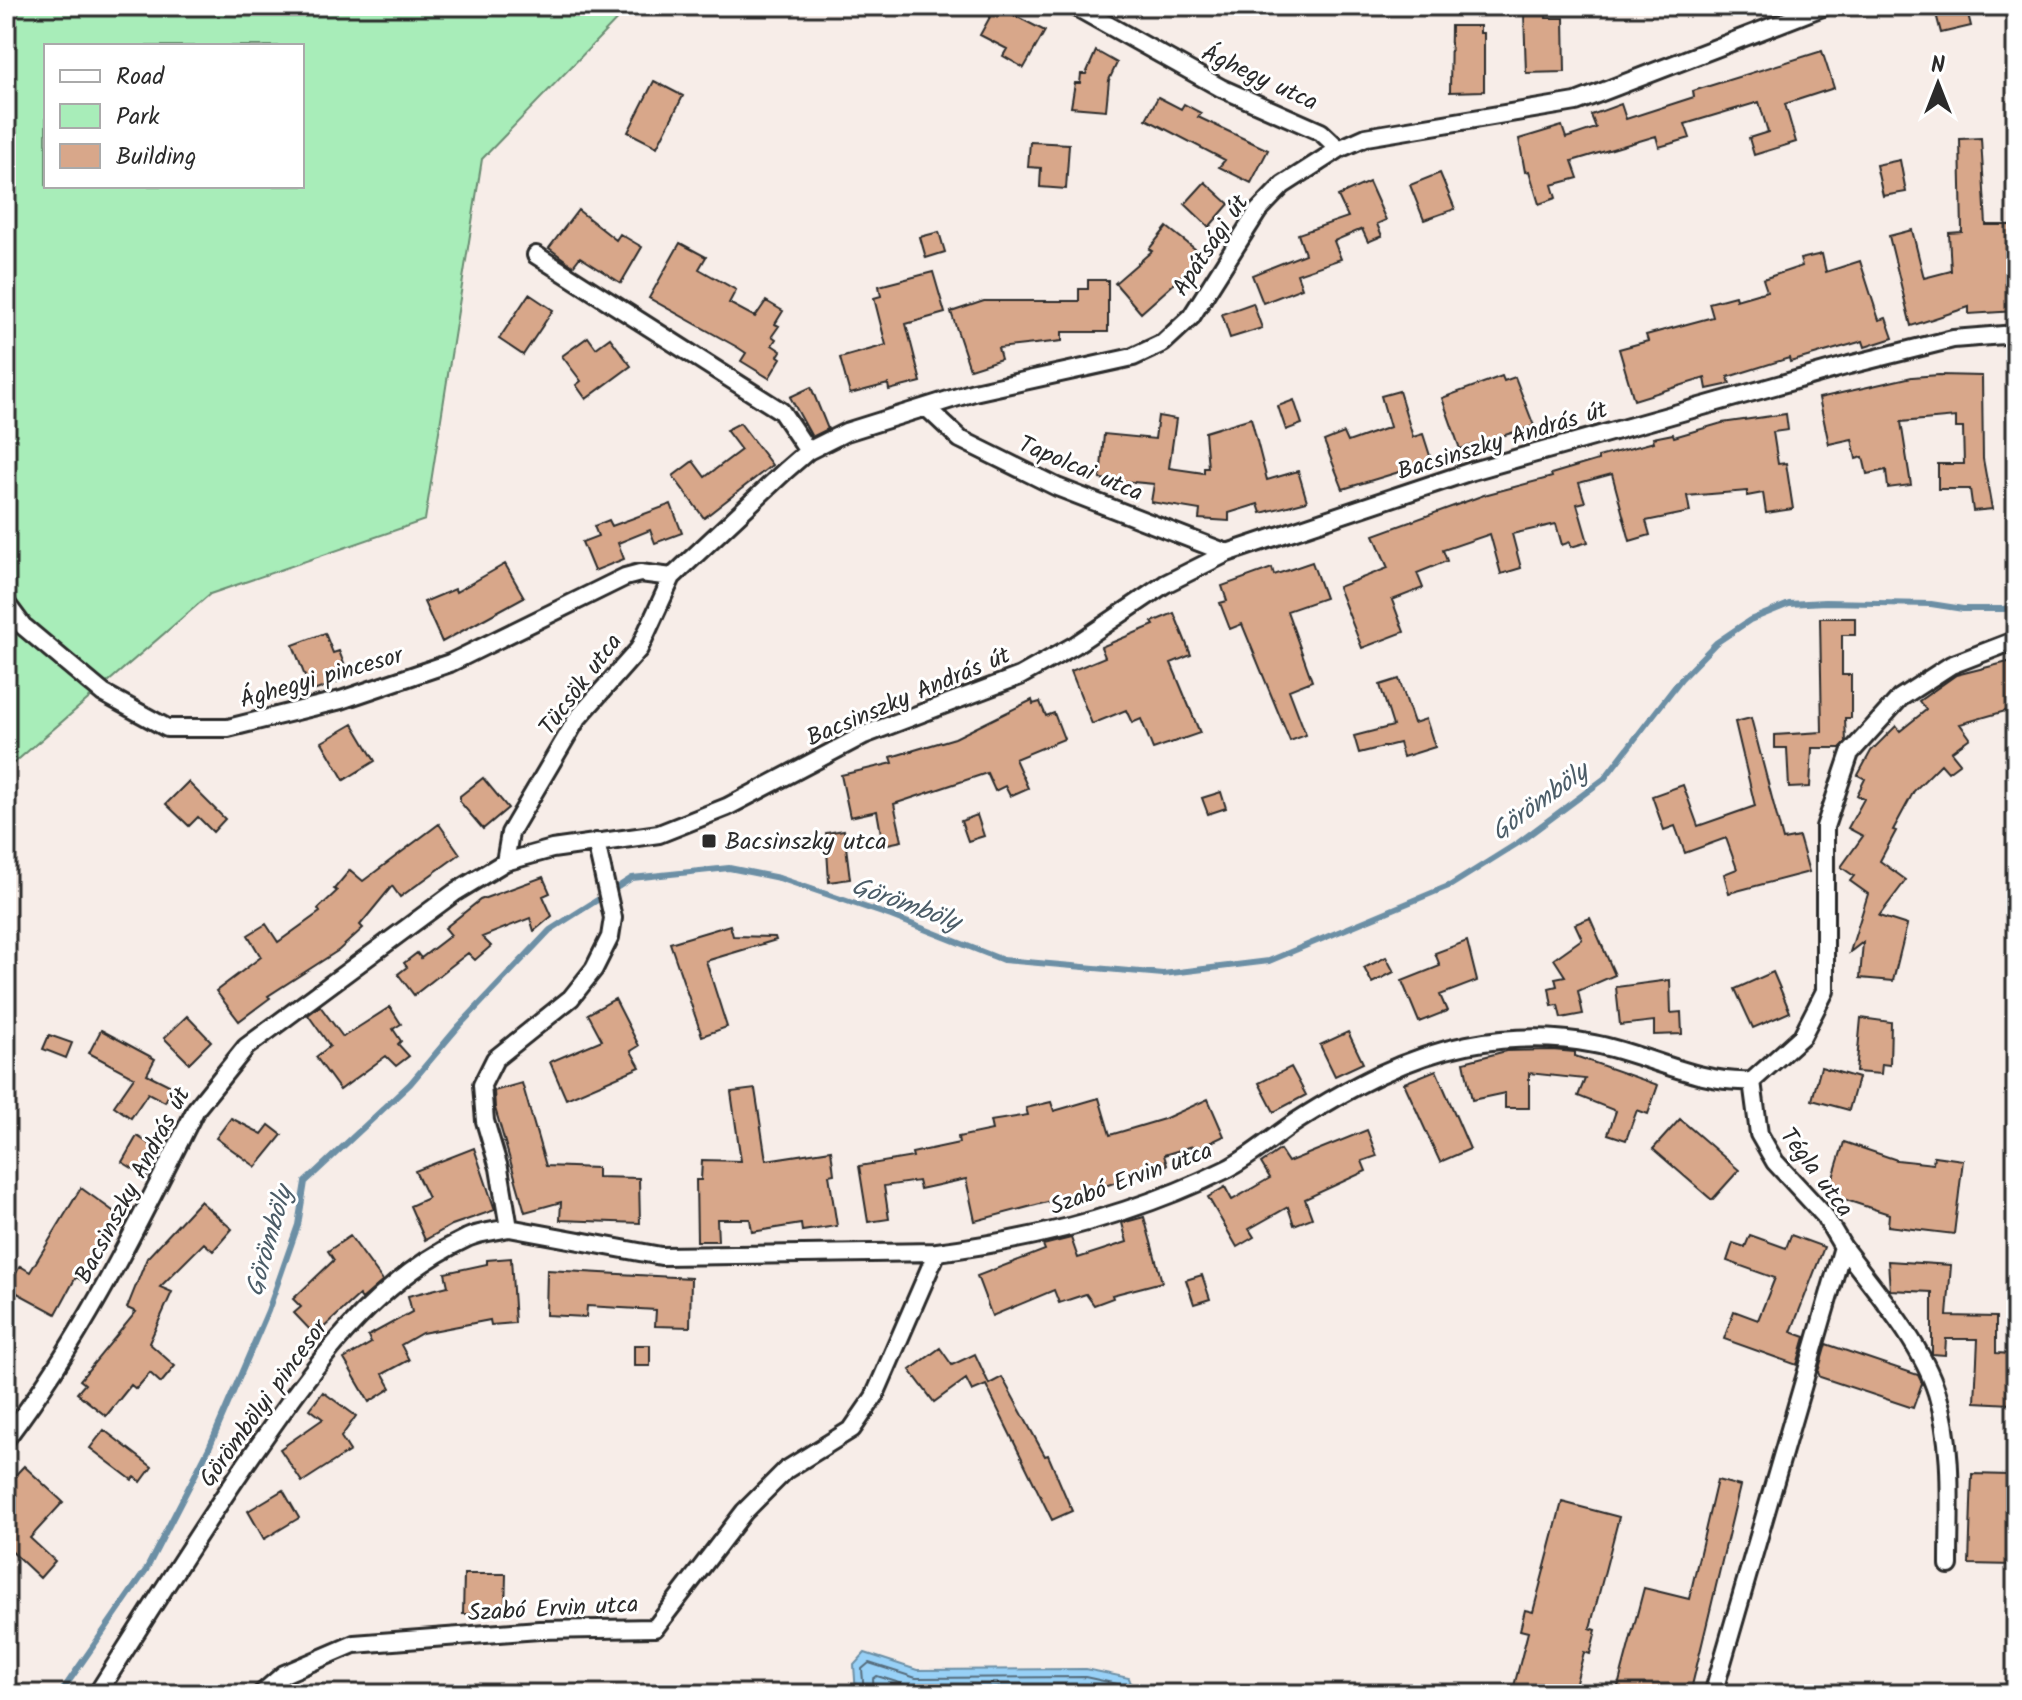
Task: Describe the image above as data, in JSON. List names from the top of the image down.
{
  "streets": {
    "street": [
      "Ághegy utca",
      "Apátsági út",
      "Bacsinszky András út",
      "Tapolcai utca",
      "Ághegyi pincesor",
      "Tücsök utca",
      "Tégla utca",
      "Szabó Ervin utca",
      "Görömbölyi pincesor"
    ]
  },
  "crossings": [
    ["Ághegy utca", "Apátsági út"],
    ["Apátsági út", "Tapolcai utca"],
    ["Apátsági út", "Ághegyi pincesor"],
    ["Apátsági út", "Tücsök utca"],
    ["Bacsinszky András út", "Tapolcai utca"],
    ["Bacsinszky András út", "Tücsök utca"],
    ["Ághegyi pincesor", "Tücsök utca"],
    ["Tégla utca", "Szabó Ervin utca"]
  ],
  "water": ["Görömböly"],
  "places": {
    "transit": ["Bacsinszky utca"]
  },
  "legend": ["Road", "Park", "Building"],
  "north": "top"
}
